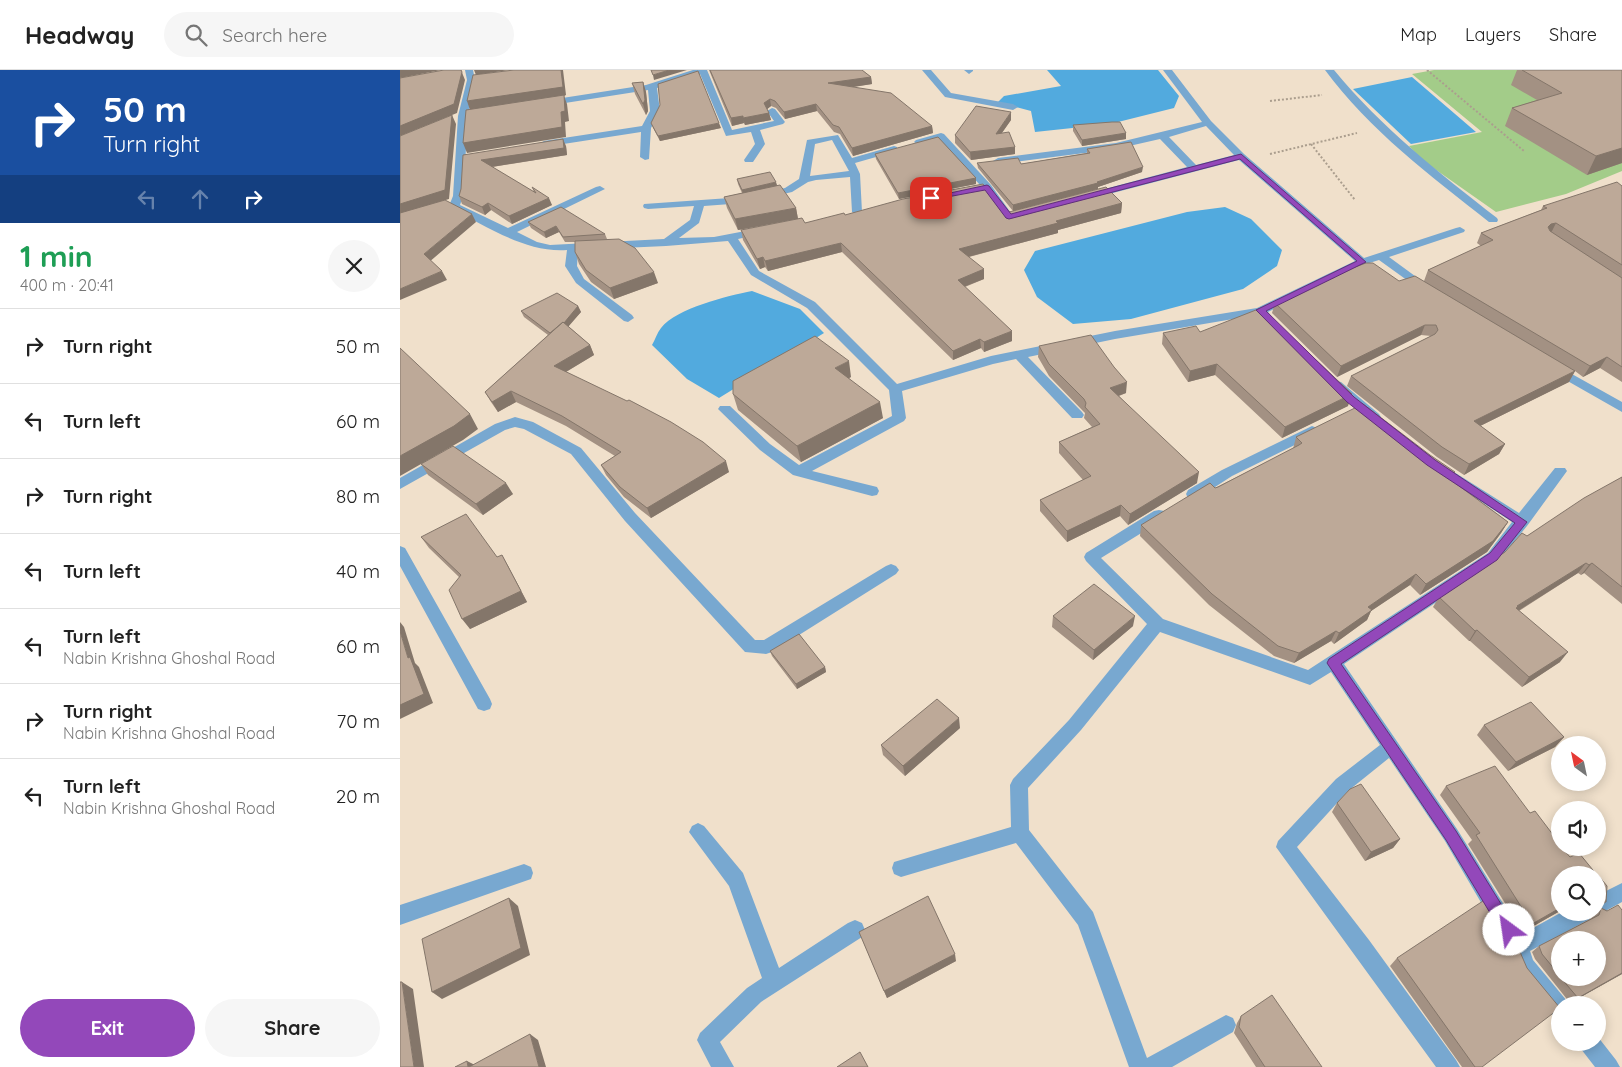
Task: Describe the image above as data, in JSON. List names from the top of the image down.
{
  "north": "top left",
  "page": {
    "header": "Headway",
    "search": "Search here",
    "nav": ["Map", "Layers", "Share"],
    "turn": ["50 m", "Turn right"],
    "heading": ["1 min", "400 m · 20:41"],
    "list": [
      {
        "name": "Turn right",
        "value": "50 m"
      },
      {
        "name": "Turn left",
        "value": "60 m"
      },
      {
        "name": "Turn right",
        "value": "80 m"
      },
      {
        "name": "Turn left",
        "value": "40 m"
      },
      {
        "name": "Turn left",
        "note": "Nabin Krishna Ghoshal Road",
        "value": "60 m"
      },
      {
        "name": "Turn right",
        "note": "Nabin Krishna Ghoshal Road",
        "value": "70 m"
      },
      {
        "name": "Turn left",
        "note": "Nabin Krishna Ghoshal Road",
        "value": "20 m"
      }
    ],
    "map_buttons": ["+", "−"],
    "buttons": ["Exit", "Share"]
  }
}
